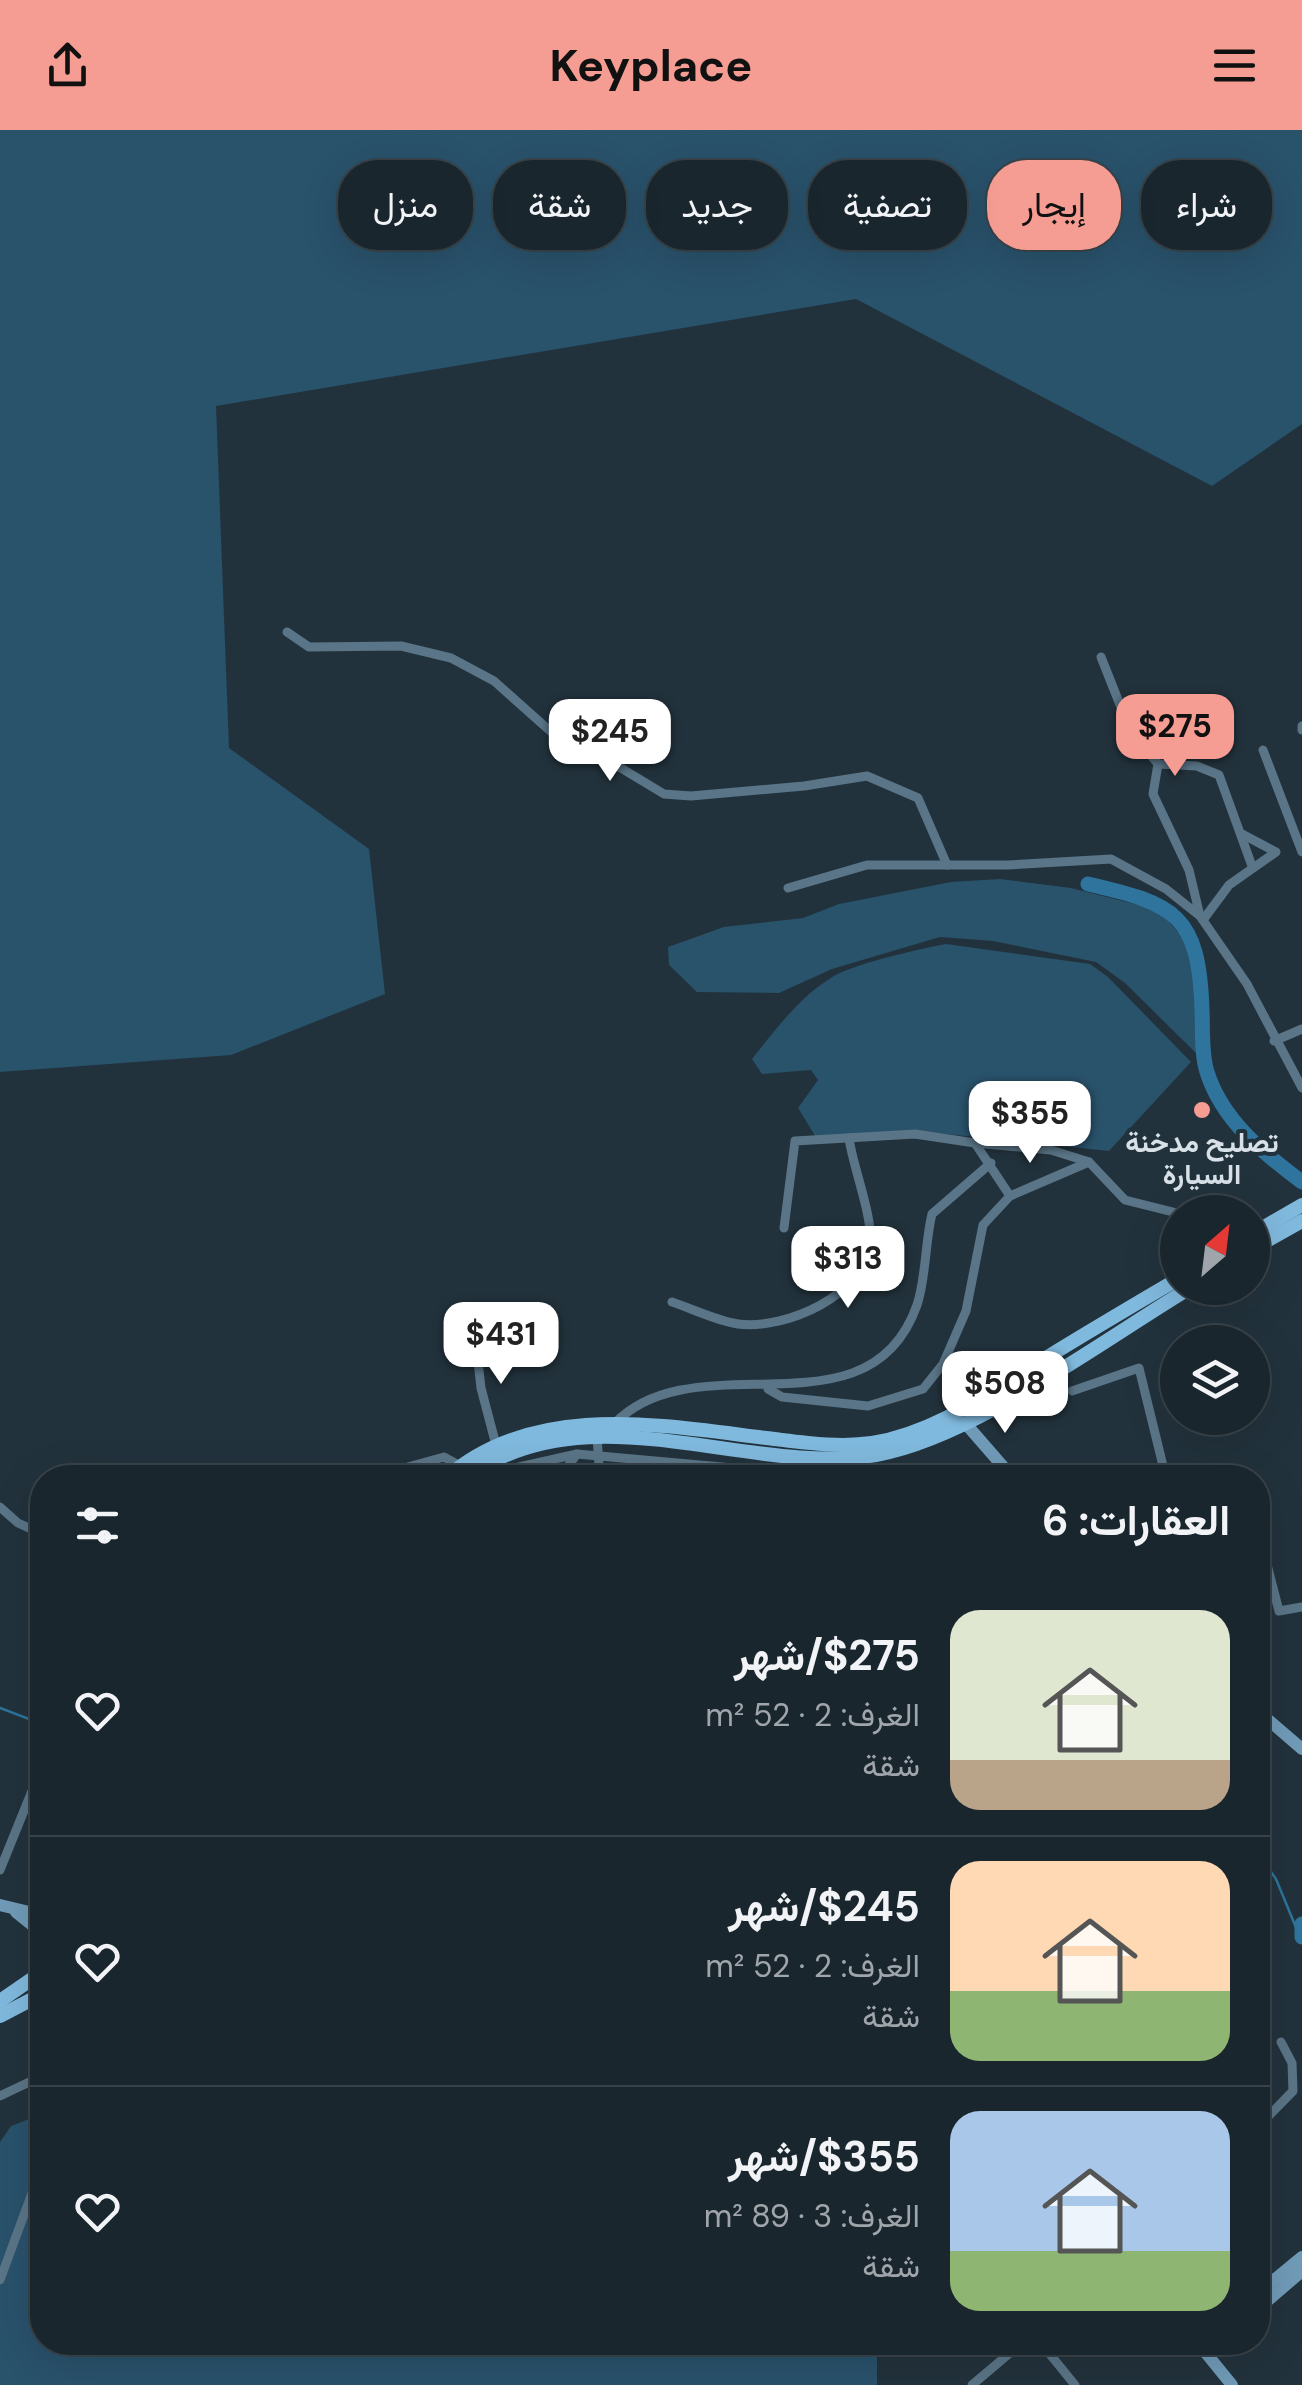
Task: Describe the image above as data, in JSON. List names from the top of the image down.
{
  "places": ["تصليح مدخنة السيارة"],
  "north": "top right",
  "page": {
    "header": "Keyplace",
    "chip": [
      "شراء",
      "إيجار",
      "تصفية",
      "جديد",
      "شقة",
      "منزل"
    ],
    "price": [
      "$275",
      "$245",
      "$355",
      "$313",
      "$431",
      "$508"
    ],
    "heading": "العقارات: 6",
    "list": [
      {
        "name": "$275/شهر",
        "note": "الغرف: 2 · 52 m² · شقة"
      },
      {
        "name": "$245/شهر",
        "note": "الغرف: 2 · 52 m² · شقة"
      },
      {
        "name": "$355/شهر",
        "note": "الغرف: 3 · 89 m² · شقة"
      }
    ]
  }
}
